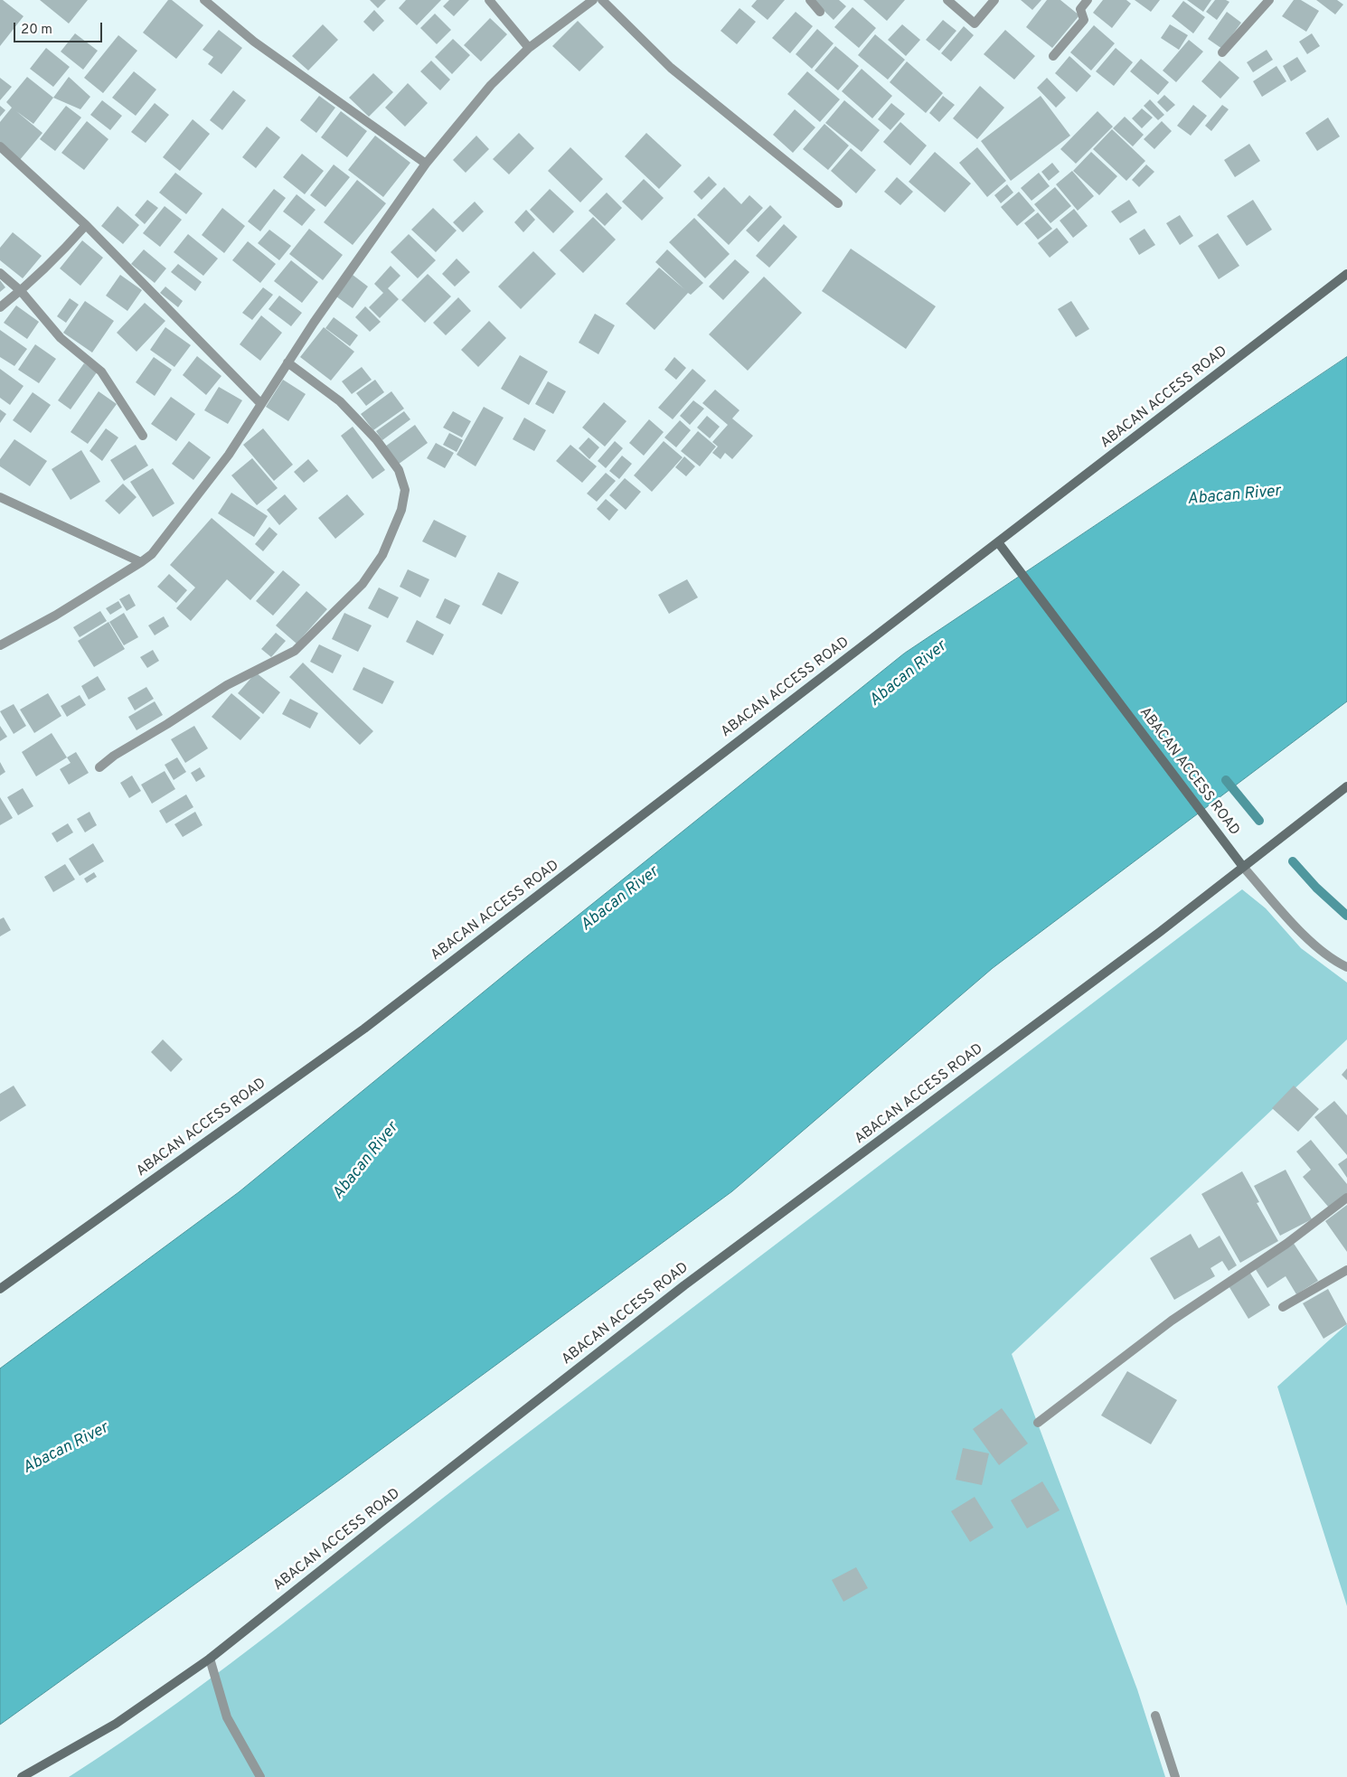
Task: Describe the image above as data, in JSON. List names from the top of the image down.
{
  "streets": {
    "street": ["ABACAN ACCESS ROAD"]
  },
  "water": ["Abacan River"],
  "scale_bar": "20 m"
}
